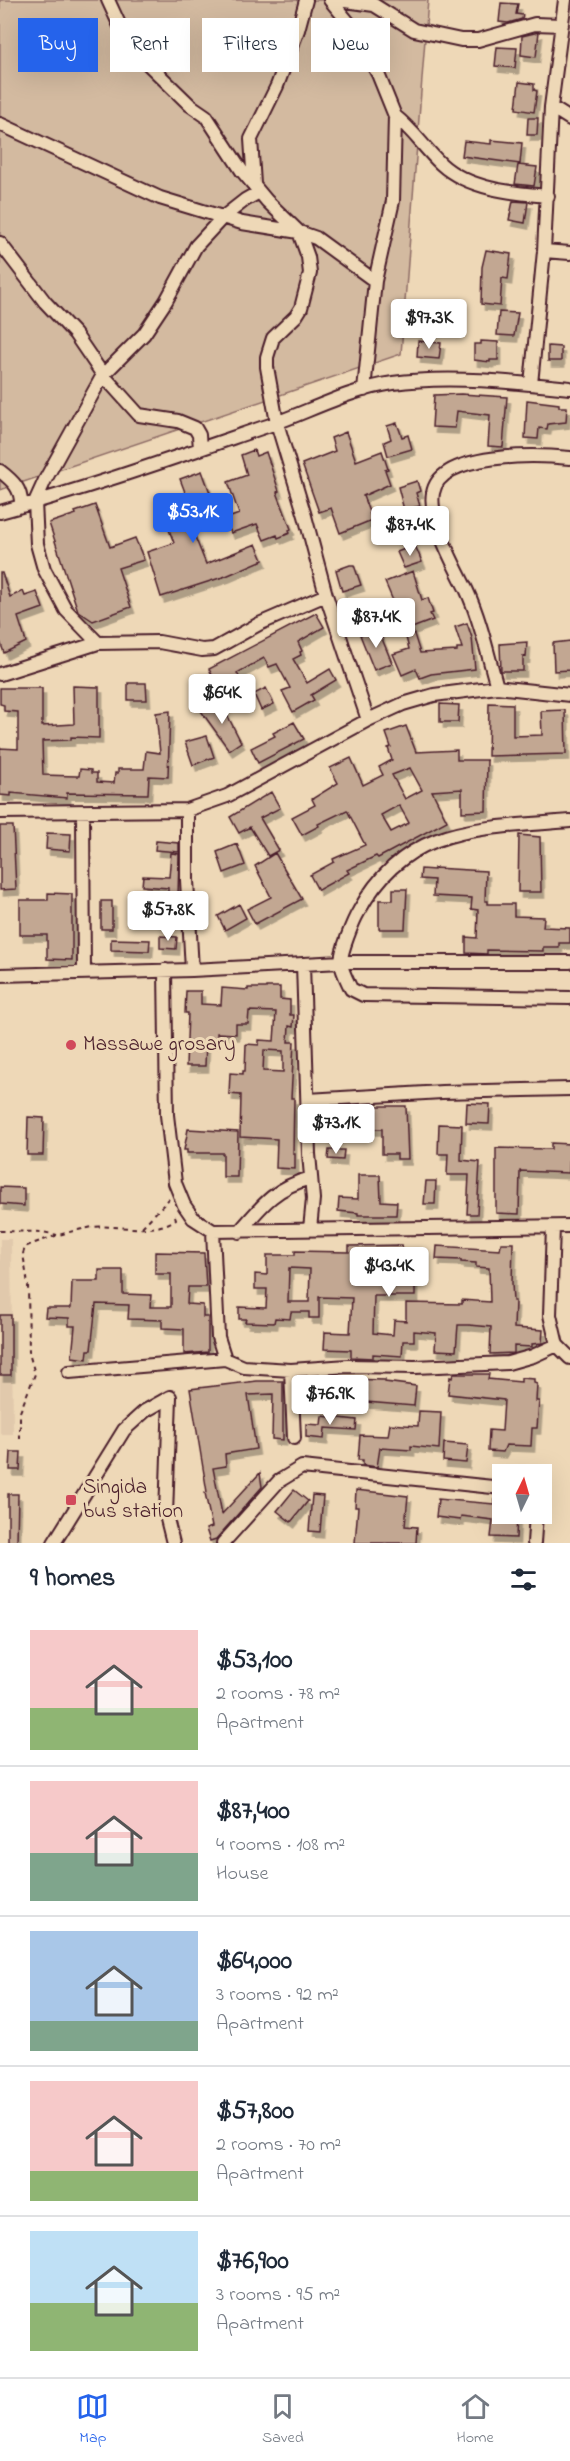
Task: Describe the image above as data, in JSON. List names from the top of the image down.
{
  "places": {
    "other": ["Massawe grosary"],
    "transit": ["Singida bus station"]
  },
  "north": "top",
  "page": {
    "chip": [
      "Buy",
      "Rent",
      "Filters",
      "New"
    ],
    "price": [
      "$97.3K",
      "$53.1K",
      "$87.4K",
      "$87.4K",
      "$64K",
      "$57.8K",
      "$73.1K",
      "$43.4K",
      "$76.9K"
    ],
    "heading": "9 homes",
    "list": [
      {
        "name": "$53,100",
        "note": "2 rooms · 78 m² · Apartment"
      },
      {
        "name": "$87,400",
        "note": "4 rooms · 108 m² · House"
      },
      {
        "name": "$64,000",
        "note": "3 rooms · 92 m² · Apartment"
      },
      {
        "name": "$57,800",
        "note": "2 rooms · 70 m² · Apartment"
      },
      {
        "name": "$76,900",
        "note": "3 rooms · 95 m² · Apartment"
      }
    ],
    "tabs": ["Map", "Saved", "Home"]
  }
}
